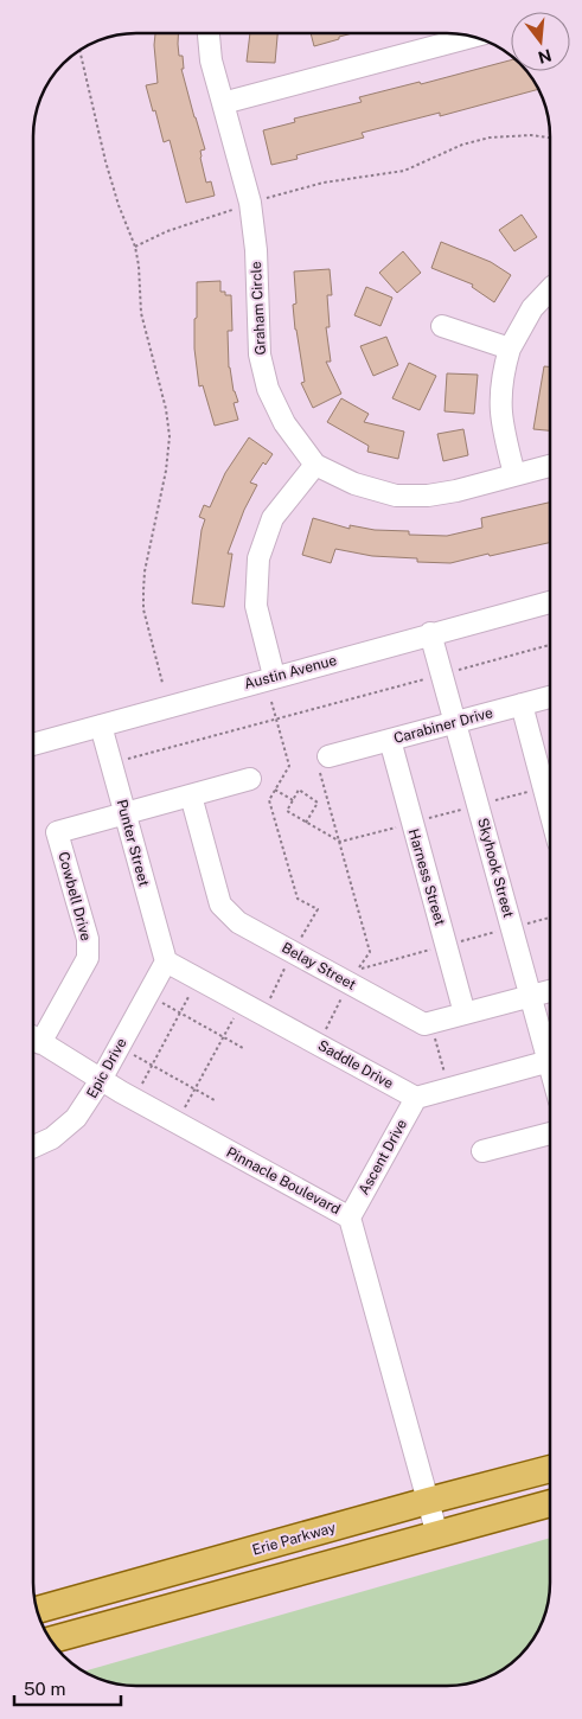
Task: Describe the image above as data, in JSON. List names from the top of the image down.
{
  "streets": {
    "main road": ["Erie Parkway"],
    "street": [
      "Graham Circle",
      "Austin Avenue",
      "Carabiner Drive",
      "Punter Street",
      "Skyhook Street",
      "Harness Street",
      "Cowbell Drive",
      "Belay Street",
      "Saddle Drive",
      "Epic Drive",
      "Ascent Drive",
      "Pinnacle Boulevard"
    ]
  },
  "crossings": [
    ["Austin Avenue", "Punter Street"],
    ["Austin Avenue", "Skyhook Street"],
    ["Carabiner Drive", "Skyhook Street"],
    ["Carabiner Drive", "Harness Street"],
    ["Punter Street", "Cowbell Drive"],
    ["Punter Street", "Saddle Drive"],
    ["Punter Street", "Epic Drive"],
    ["Cowbell Drive", "Belay Street"],
    ["Saddle Drive", "Epic Drive"],
    ["Saddle Drive", "Ascent Drive"],
    ["Epic Drive", "Pinnacle Boulevard"],
    ["Ascent Drive", "Pinnacle Boulevard"],
    ["Pinnacle Boulevard", "Erie Parkway"]
  ],
  "scale_bar": "50 m",
  "north": "bottom"
}
